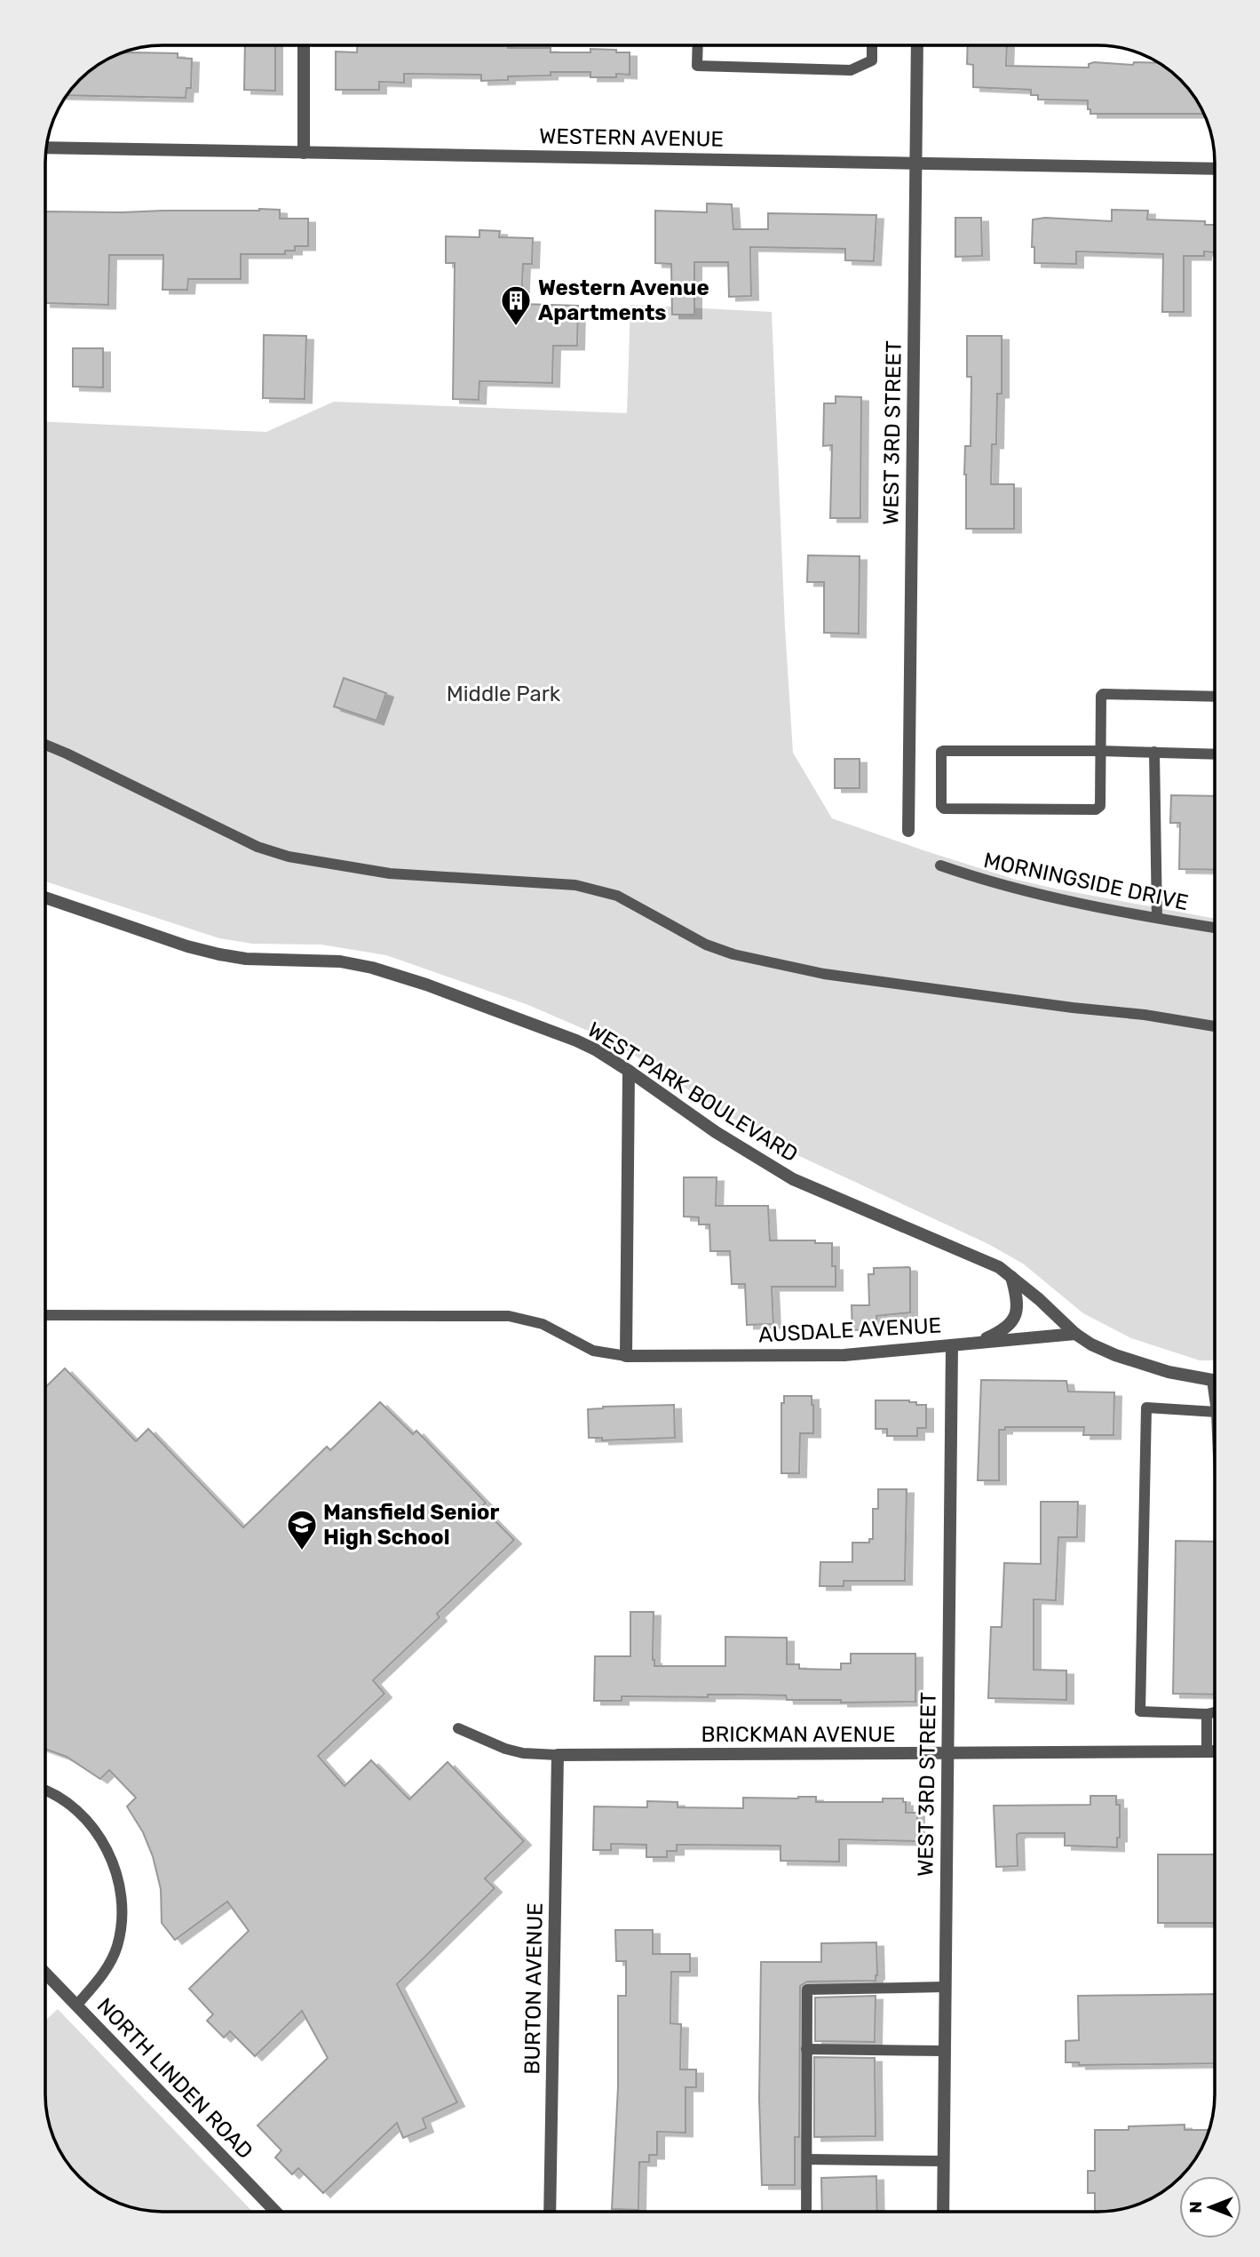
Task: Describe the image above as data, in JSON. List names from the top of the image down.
{
  "streets": {
    "street": [
      "WESTERN AVENUE",
      "WEST 3RD STREET",
      "WEST PARK BOULEVARD",
      "AUSDALE AVENUE",
      "BRICKMAN AVENUE",
      "BURTON AVENUE",
      "NORTH LINDEN ROAD"
    ],
    "lane": ["MORNINGSIDE DRIVE"]
  },
  "crossings": [
    ["WESTERN AVENUE", "WEST 3RD STREET"],
    ["WEST 3RD STREET", "AUSDALE AVENUE"],
    ["WEST 3RD STREET", "BRICKMAN AVENUE"],
    ["WEST PARK BOULEVARD", "AUSDALE AVENUE"],
    ["BRICKMAN AVENUE", "BURTON AVENUE"]
  ],
  "parks": ["Middle Park"],
  "places": {
    "building": ["Western Avenue Apartments"],
    "school or university": ["Mansfield Senior High School"]
  },
  "north": "left"
}
